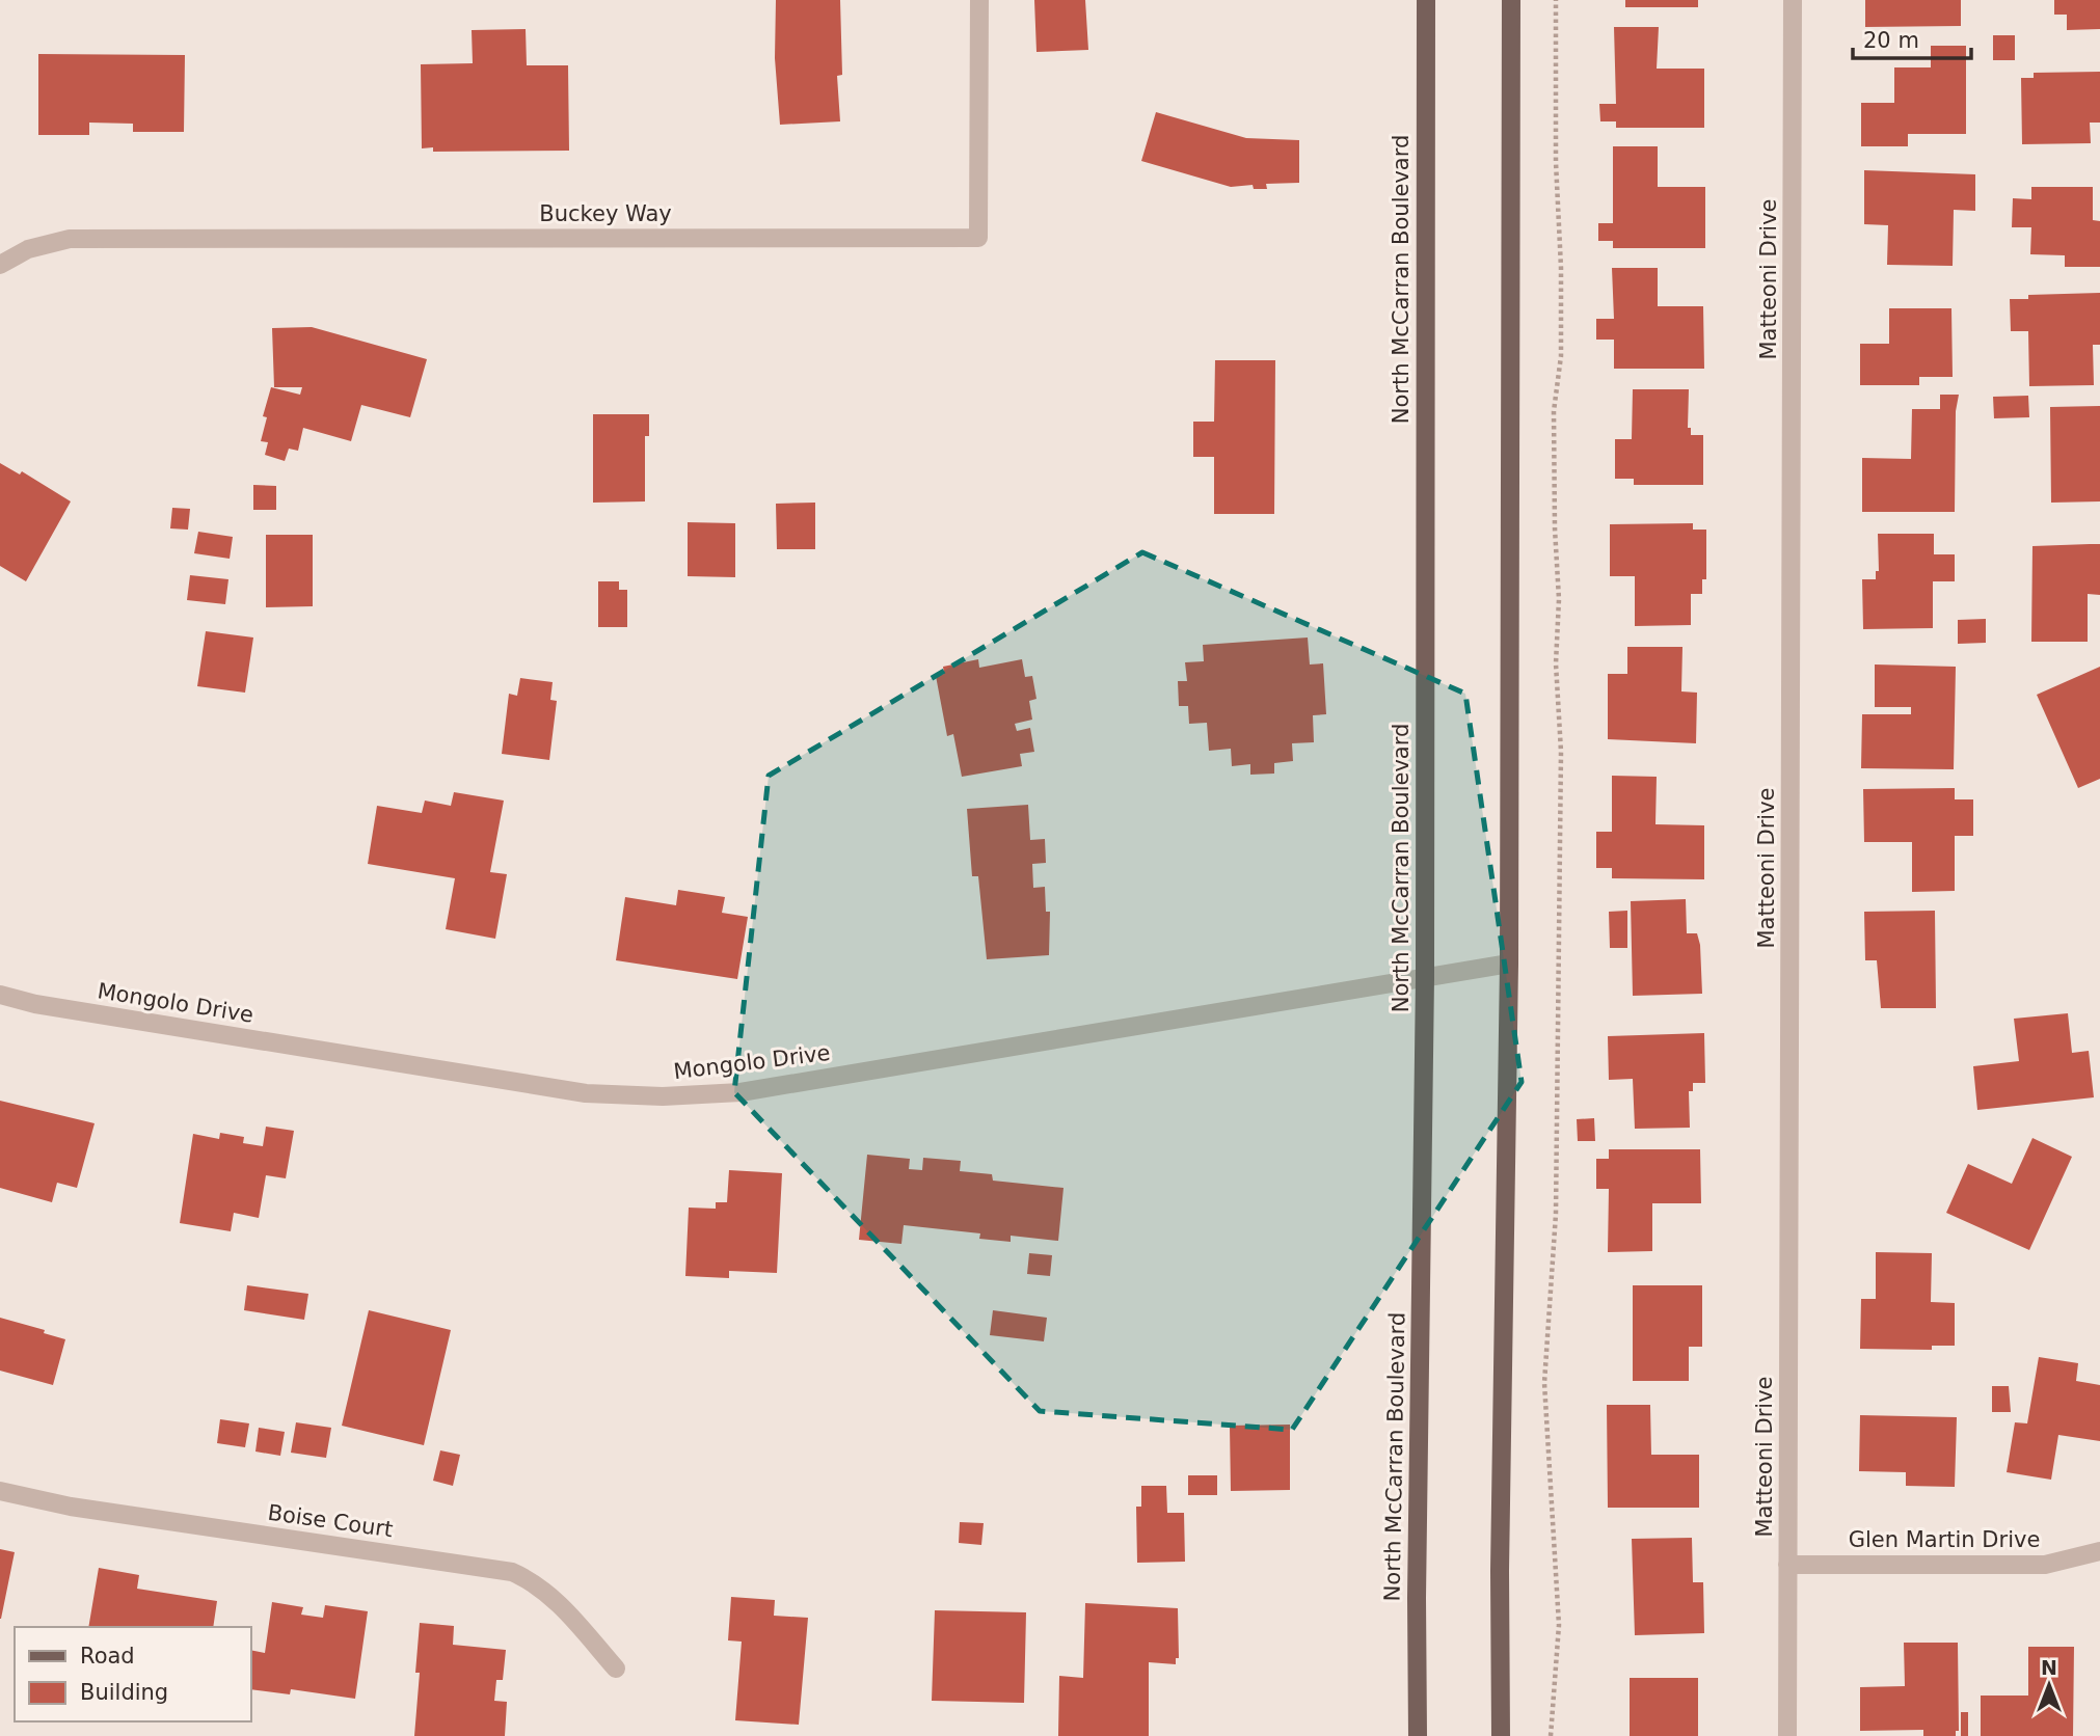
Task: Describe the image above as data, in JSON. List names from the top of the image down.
{
  "streets": {
    "main road": ["North McCarran Boulevard"],
    "street": [
      "Buckey Way",
      "Matteoni Drive",
      "Mongolo Drive",
      "Boise Court",
      "Glen Martin Drive"
    ]
  },
  "crossings": [
    ["North McCarran Boulevard", "Mongolo Drive"],
    ["Matteoni Drive", "Glen Martin Drive"]
  ],
  "legend": ["Road", "Building"],
  "scale_bar": "20 m",
  "north": "top"
}
